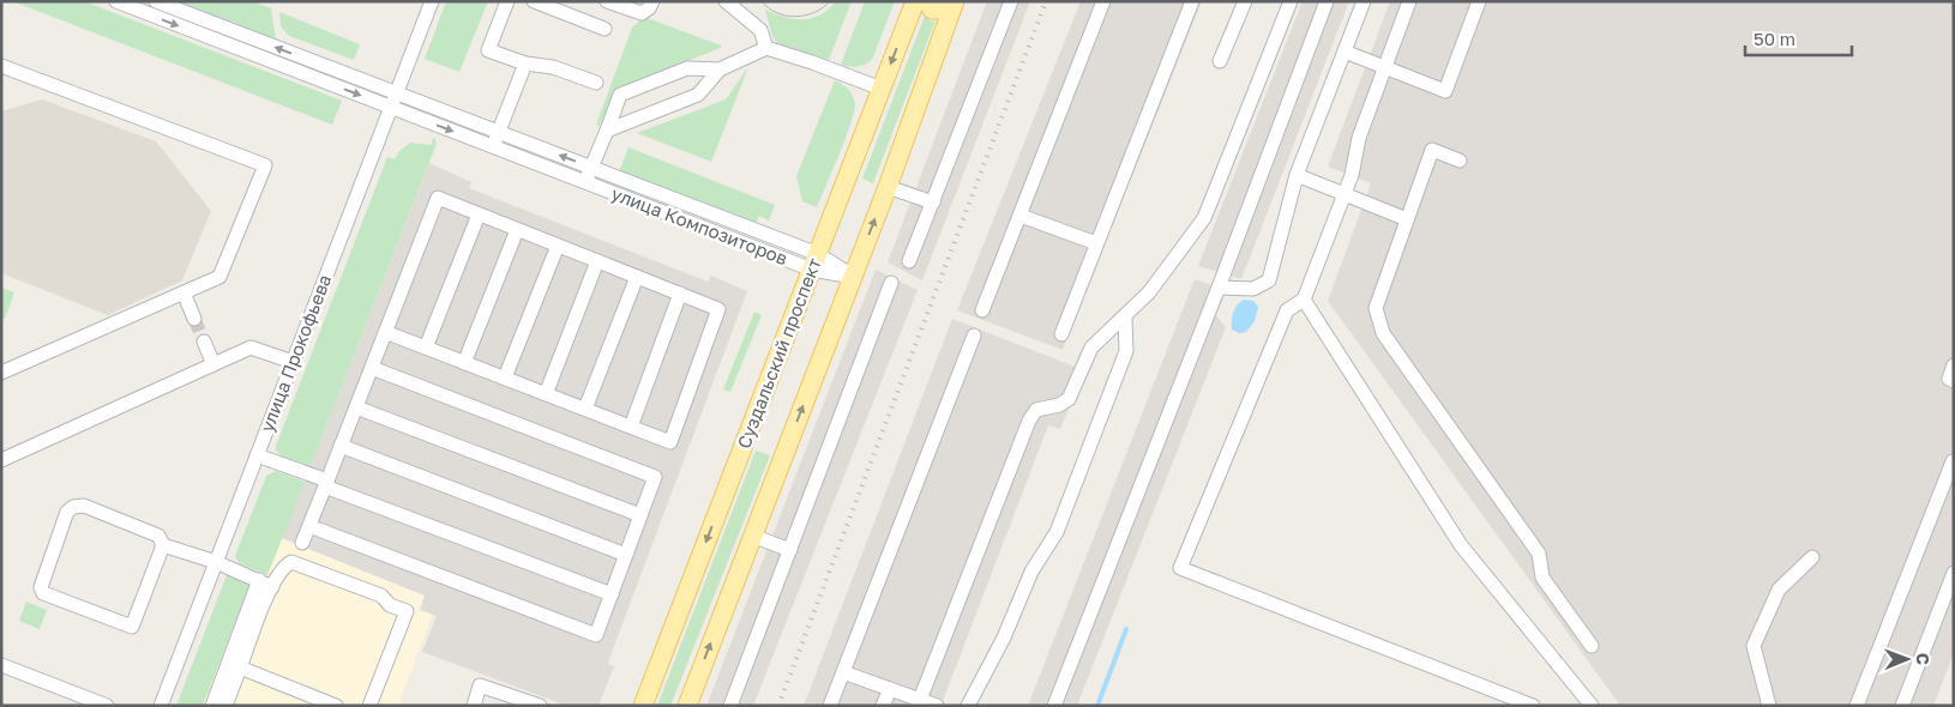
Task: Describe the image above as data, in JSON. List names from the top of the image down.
{
  "streets": {
    "main road": ["Суздальский проспект"],
    "street": ["улица Композиторов", "улица Прокофьева"]
  },
  "crossings": [
    ["улица Композиторов", "улица Прокофьева"],
    ["улица Композиторов", "Суздальский проспект"]
  ],
  "scale_bar": "50 m",
  "north": "right"
}
